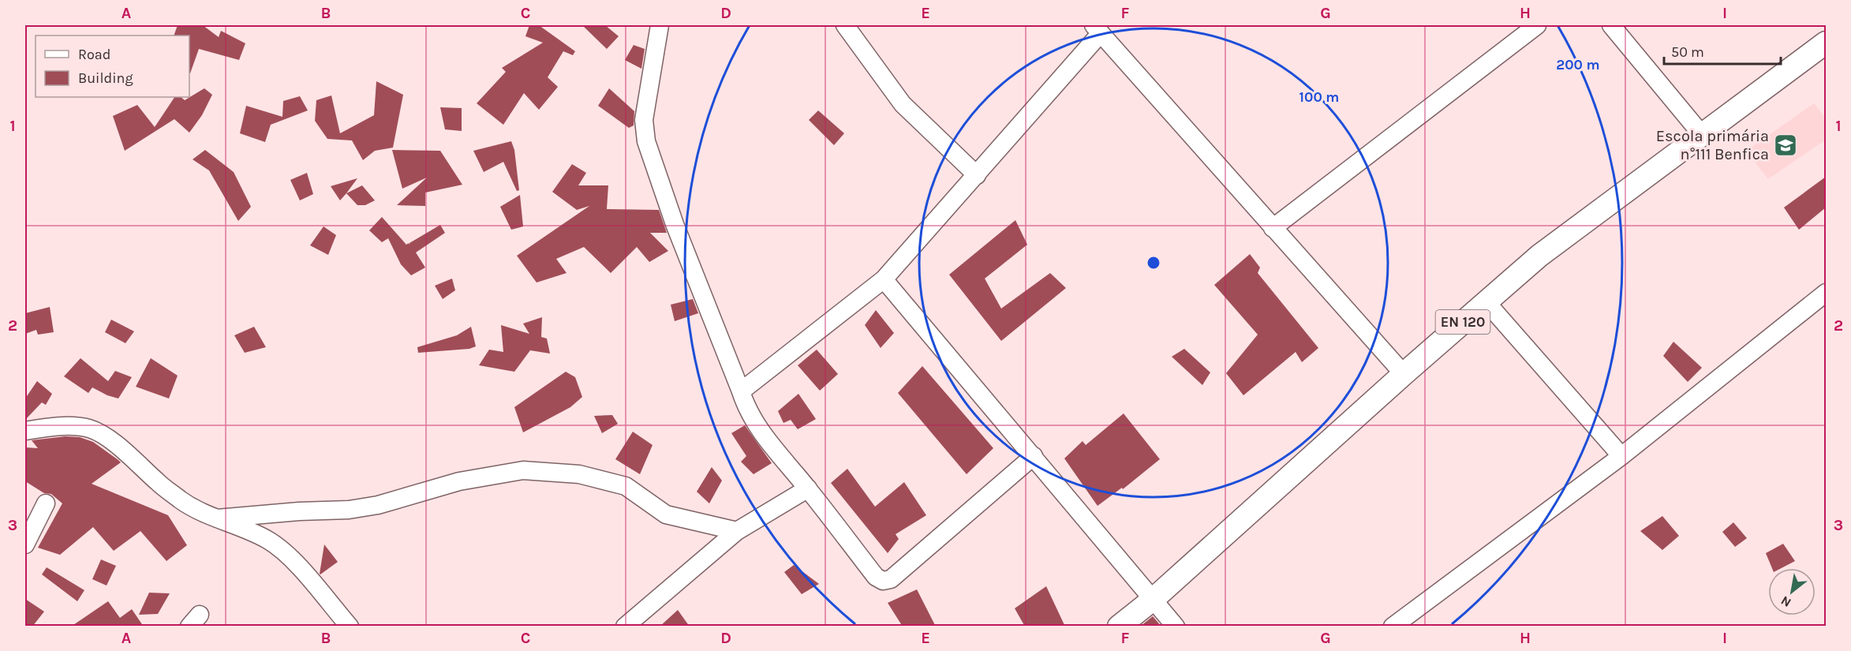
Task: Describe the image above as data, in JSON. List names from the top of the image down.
{
  "streets": {
    "main road": ["EN 120"]
  },
  "places": {
    "school or university": ["Escola primária n°111 Benfica"]
  },
  "legend": ["Road", "Building"],
  "scale_bar": "50 m",
  "north": "bottom left",
  "grid": {
    "columns": [
      "A",
      "B",
      "C",
      "D",
      "E",
      "F",
      "G",
      "H",
      "I"
    ],
    "rows": ["1", "2", "3"]
  },
  "rings": ["200 m", "100 m"]
}
